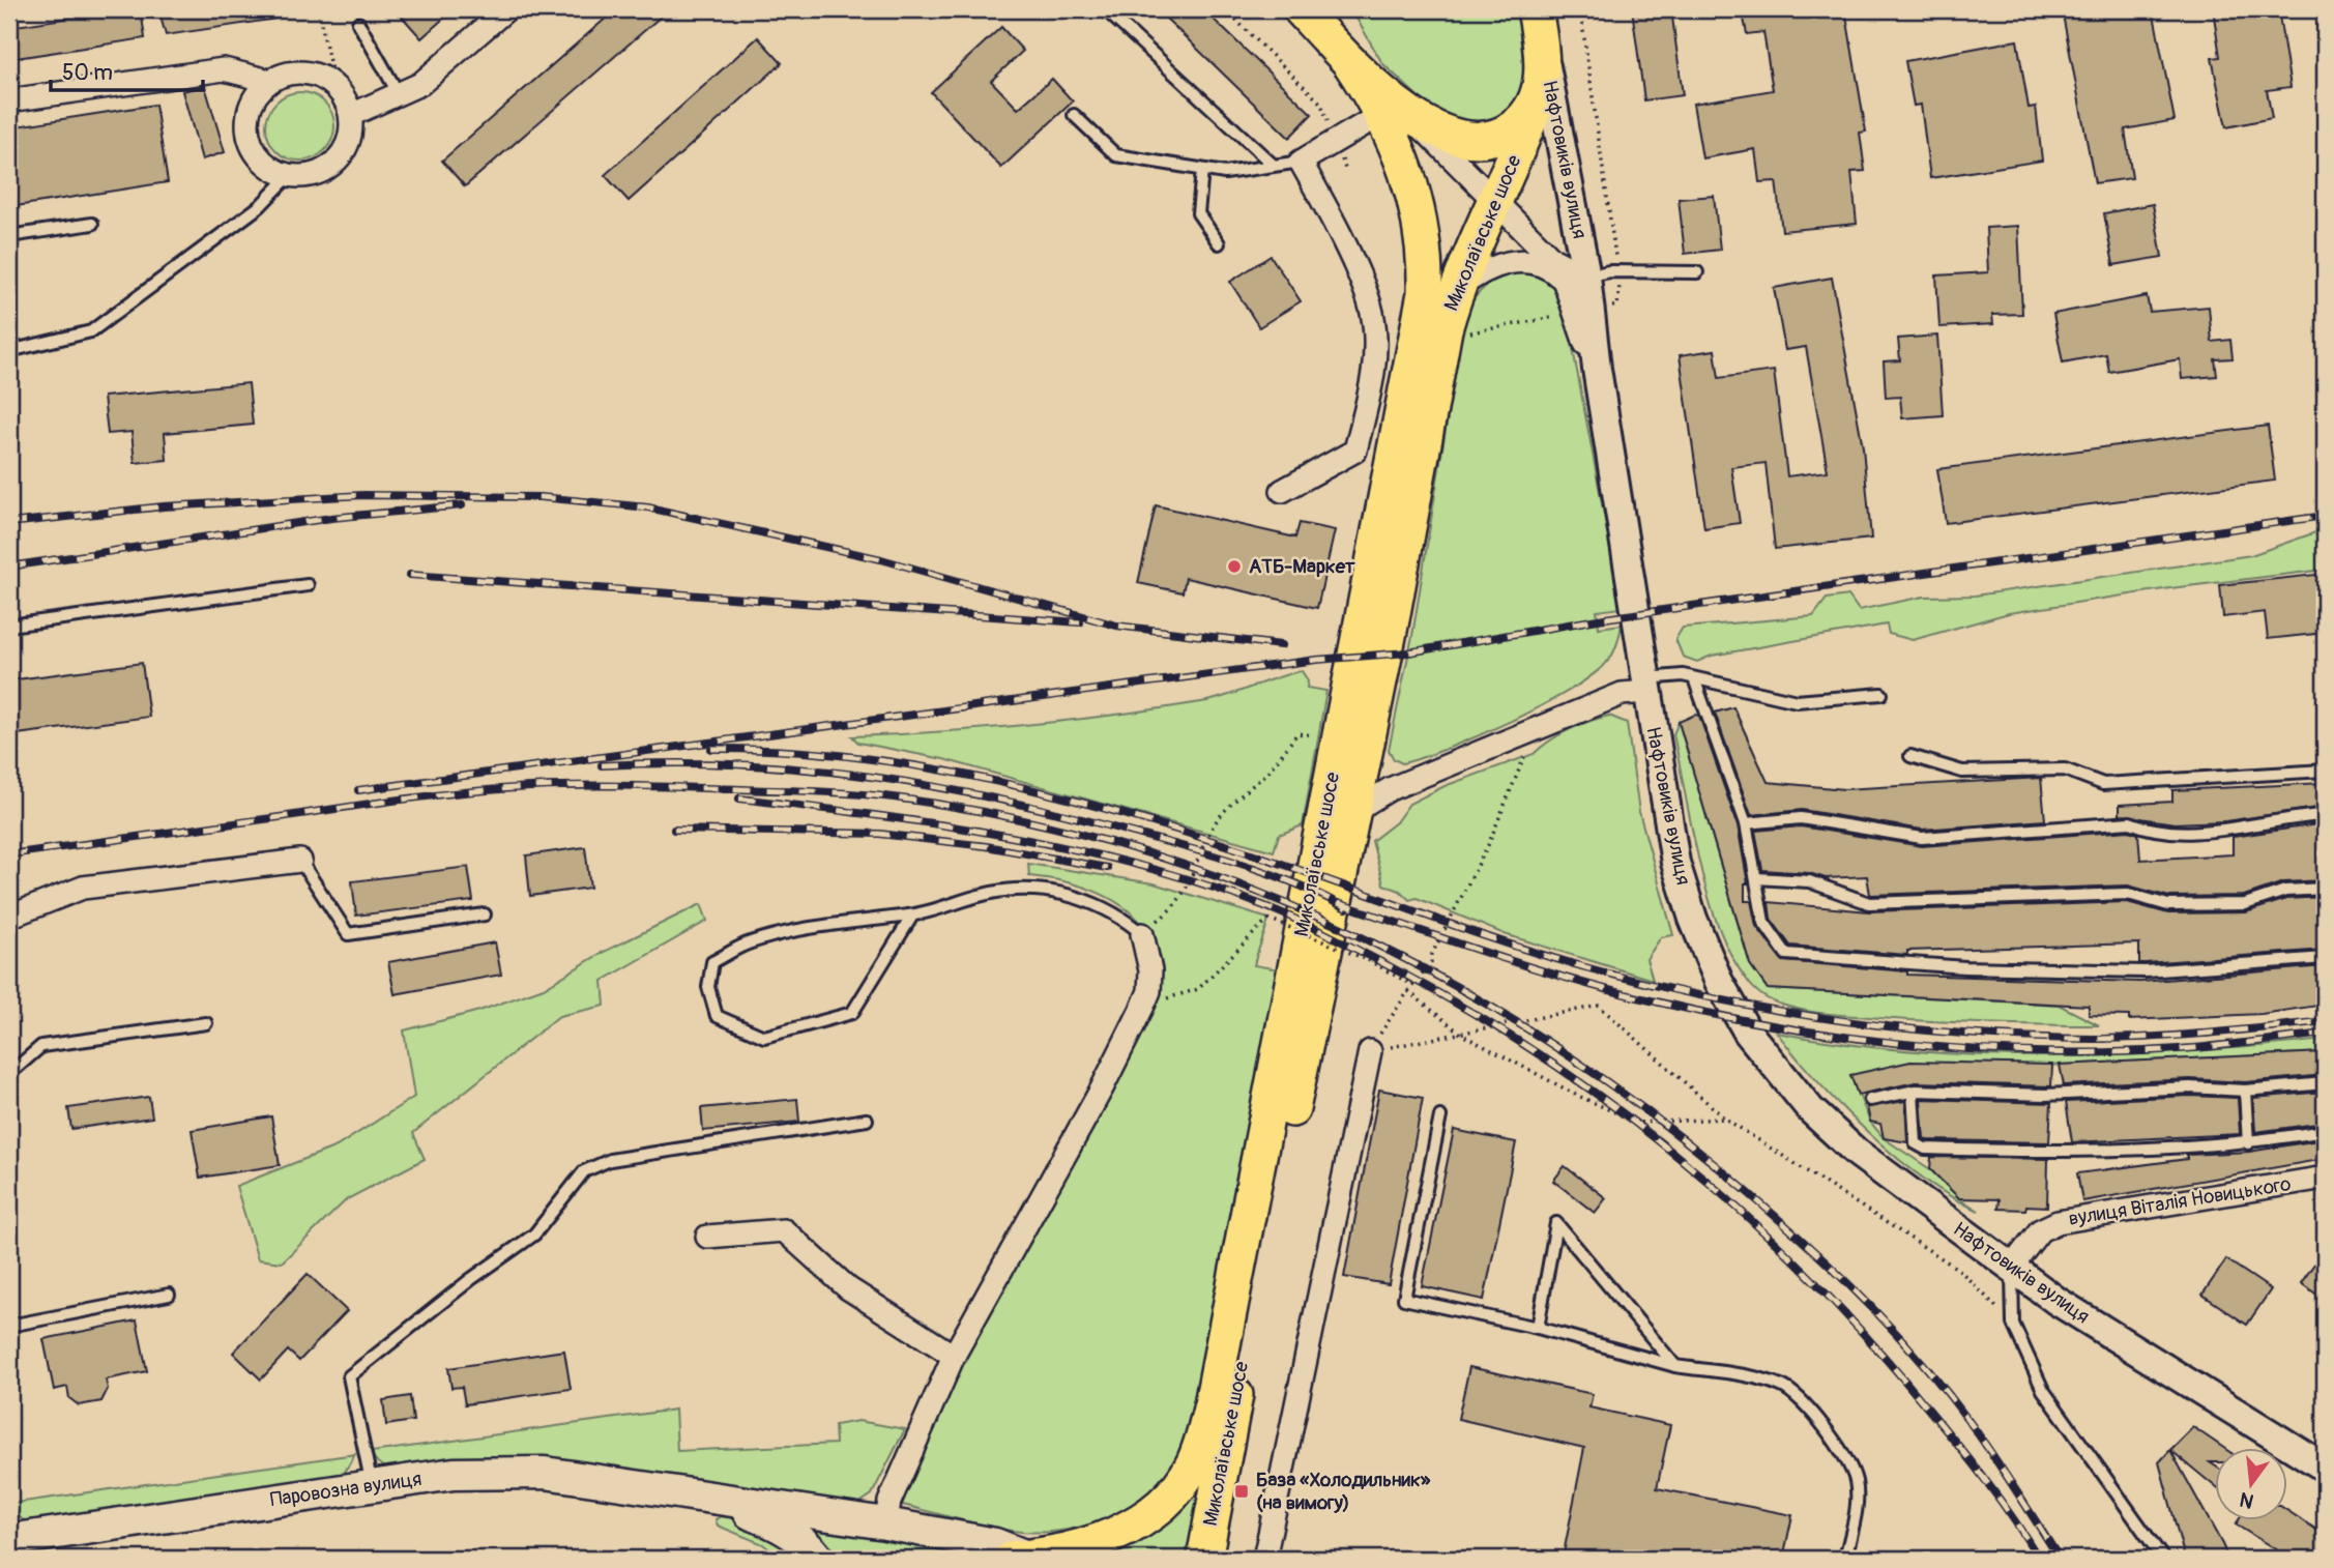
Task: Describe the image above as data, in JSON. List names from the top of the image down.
{
  "streets": {
    "main road": ["Миколаївське шосе", "Паровозна вулиця"],
    "street": ["Нафтовиків вулиця", "вулиця Віталія Новицького"]
  },
  "crossings": [
    ["Нафтовиків вулиця", "Миколаївське шосе"],
    ["Нафтовиків вулиця", "вулиця Віталія Новицького"],
    ["Миколаївське шосе", "Паровозна вулиця"]
  ],
  "places": {
    "other": ["АТБ-Маркет"],
    "transit": ["База «Холодильник» (на вимогу)"]
  },
  "scale_bar": "50 m",
  "north": "bottom"
}
